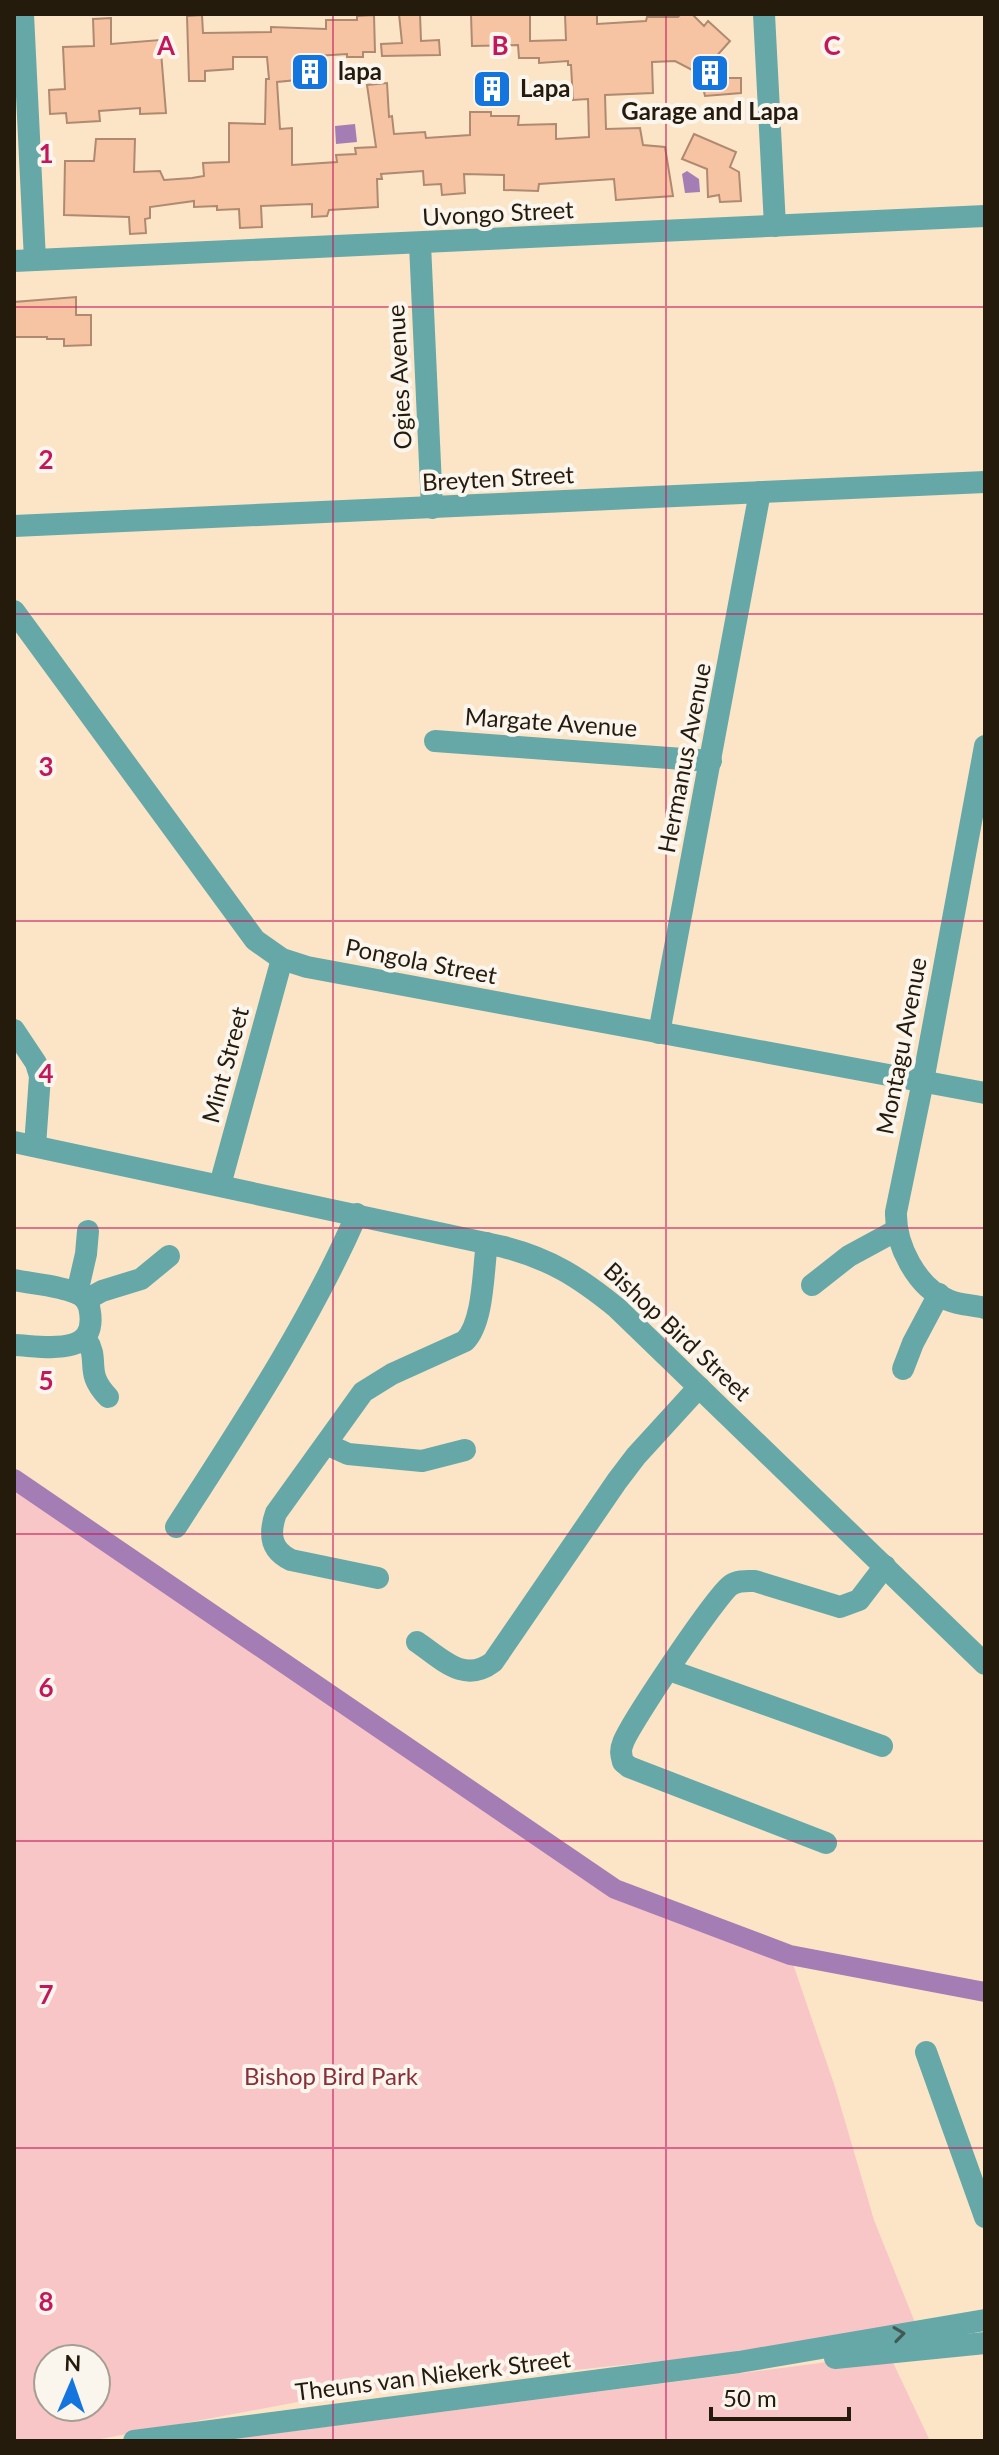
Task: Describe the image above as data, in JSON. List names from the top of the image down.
{
  "streets": {
    "street": [
      "Uvongo Street",
      "Ogies Avenue",
      "Breyten Street",
      "Margate Avenue",
      "Hermanus Avenue",
      "Pongola Street",
      "Montagu Avenue",
      "Mint Street",
      "Bishop Bird Street",
      "Theuns van Niekerk Street"
    ]
  },
  "crossings": [
    ["Uvongo Street", "Ogies Avenue"],
    ["Ogies Avenue", "Breyten Street"],
    ["Breyten Street", "Hermanus Avenue"],
    ["Margate Avenue", "Hermanus Avenue"],
    ["Hermanus Avenue", "Pongola Street"],
    ["Pongola Street", "Montagu Avenue"],
    ["Pongola Street", "Mint Street"],
    ["Mint Street", "Bishop Bird Street"]
  ],
  "parks": ["Bishop Bird Park"],
  "places": {
    "building": ["lapa", "Garage and Lapa", "Lapa"]
  },
  "scale_bar": "50 m",
  "north": "top",
  "grid": {
    "columns": ["A", "B", "C"],
    "rows": [
      "1",
      "2",
      "3",
      "4",
      "5",
      "6",
      "7",
      "8"
    ]
  }
}
